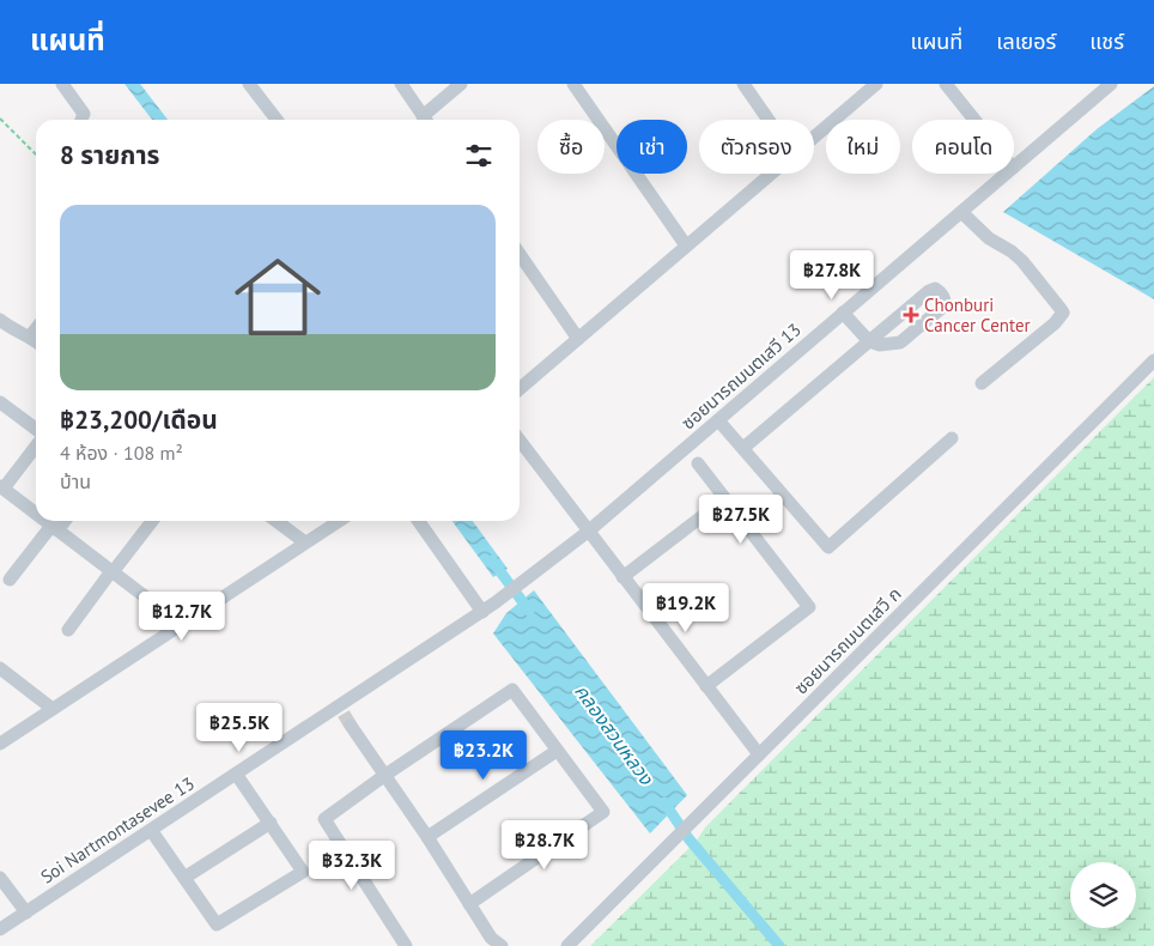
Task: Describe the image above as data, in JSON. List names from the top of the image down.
{
  "streets": {
    "street": ["ซอยนารถมนตเสวี 13", "ซอยนารถมนตเสวี ก", "Soi Nartmontasevee 13"]
  },
  "crossings": [
    ["ซอยนารถมนตเสวี 13", "Soi Nartmontasevee 13"]
  ],
  "water": ["คลองสวนหลวง"],
  "places": {
    "health": ["Chonburi Cancer Center"]
  },
  "page": {
    "header": "แผนที่",
    "nav": ["แผนที่", "เลเยอร์", "แชร์"],
    "chip": [
      "ซื้อ",
      "เช่า",
      "ตัวกรอง",
      "ใหม่",
      "คอนโด"
    ],
    "heading": "8 รายการ",
    "list": [
      {
        "name": "฿23,200/เดือน",
        "note": "4 ห้อง · 108 m² · บ้าน"
      }
    ],
    "price": [
      "฿27.8K",
      "฿27.5K",
      "฿19.2K",
      "฿12.7K",
      "฿25.5K",
      "฿23.2K",
      "฿28.7K",
      "฿32.3K"
    ]
  }
}
